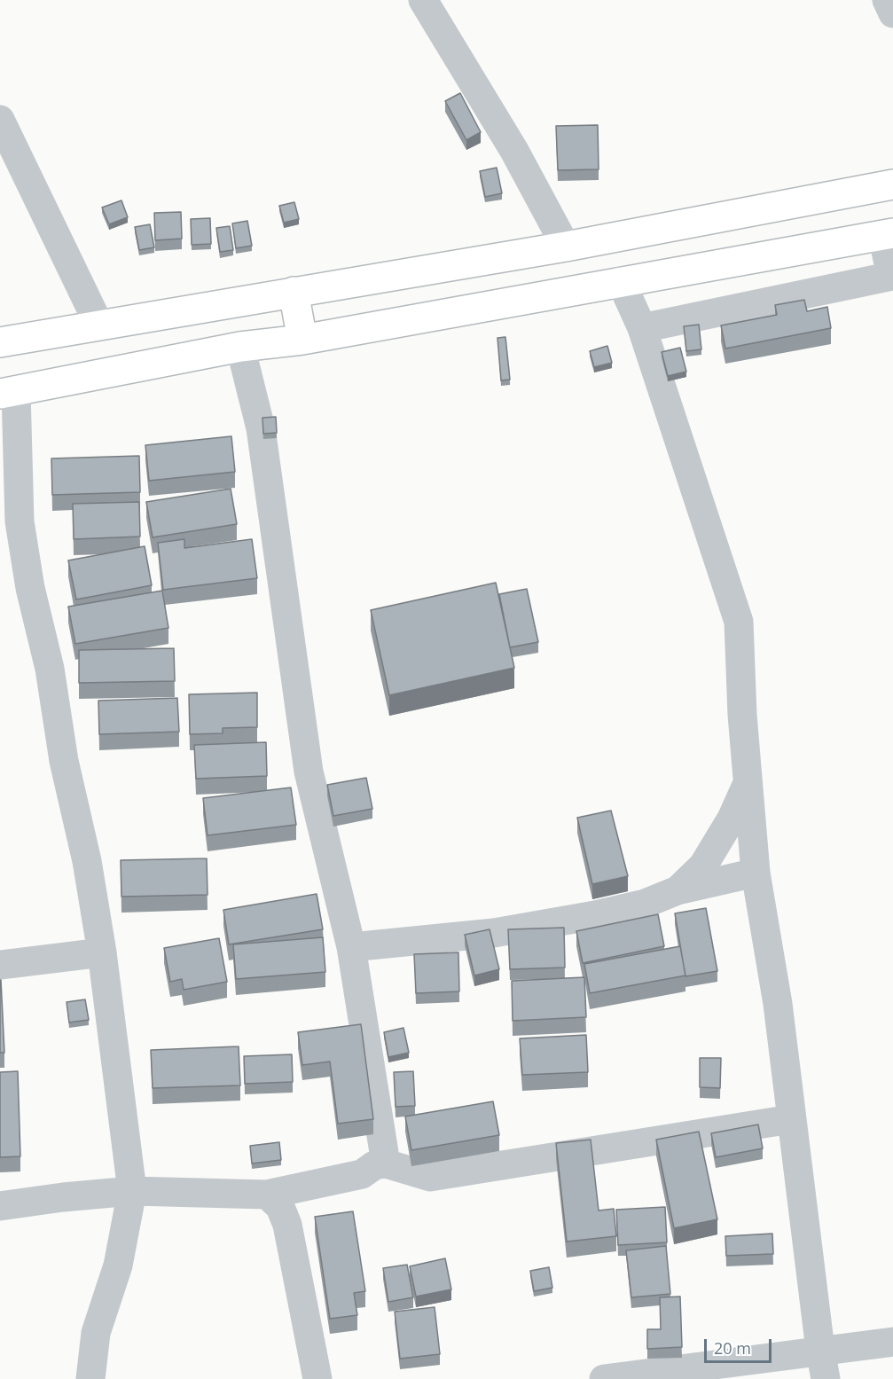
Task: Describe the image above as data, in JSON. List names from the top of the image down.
{
  "scale_bar": "20 m"
}
